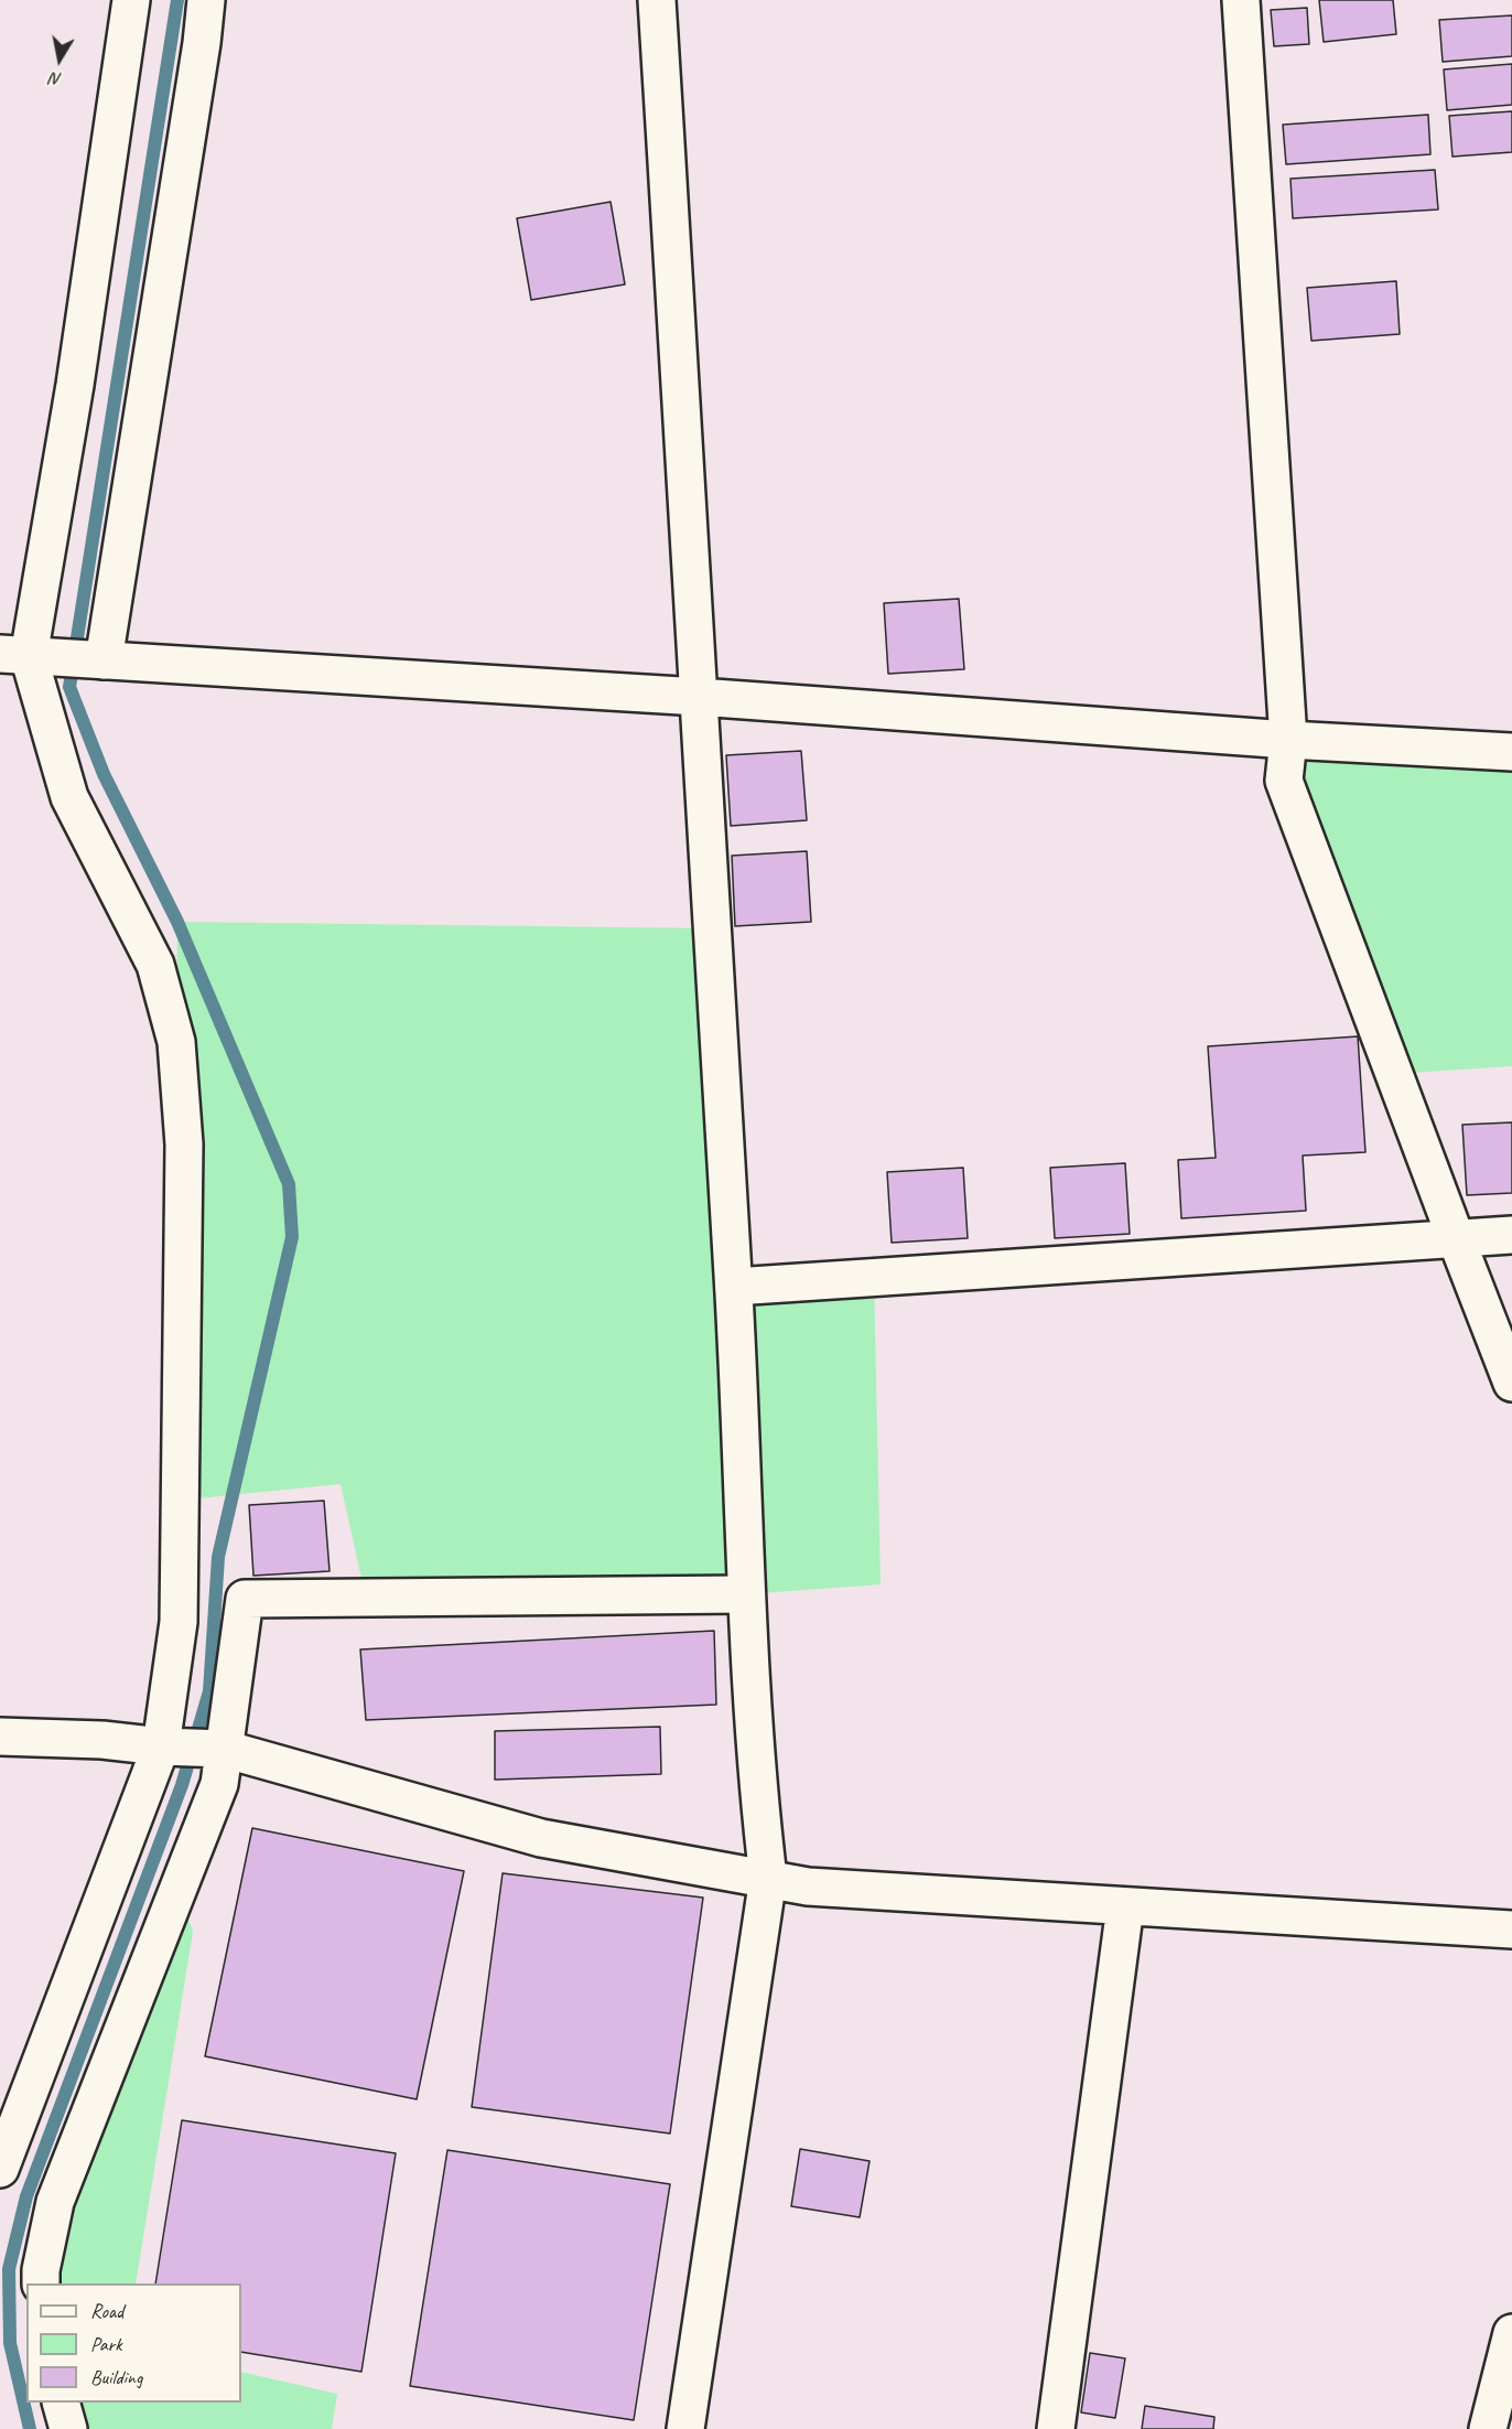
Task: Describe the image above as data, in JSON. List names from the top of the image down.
{
  "legend": ["Road", "Park", "Building"],
  "north": "bottom"
}
